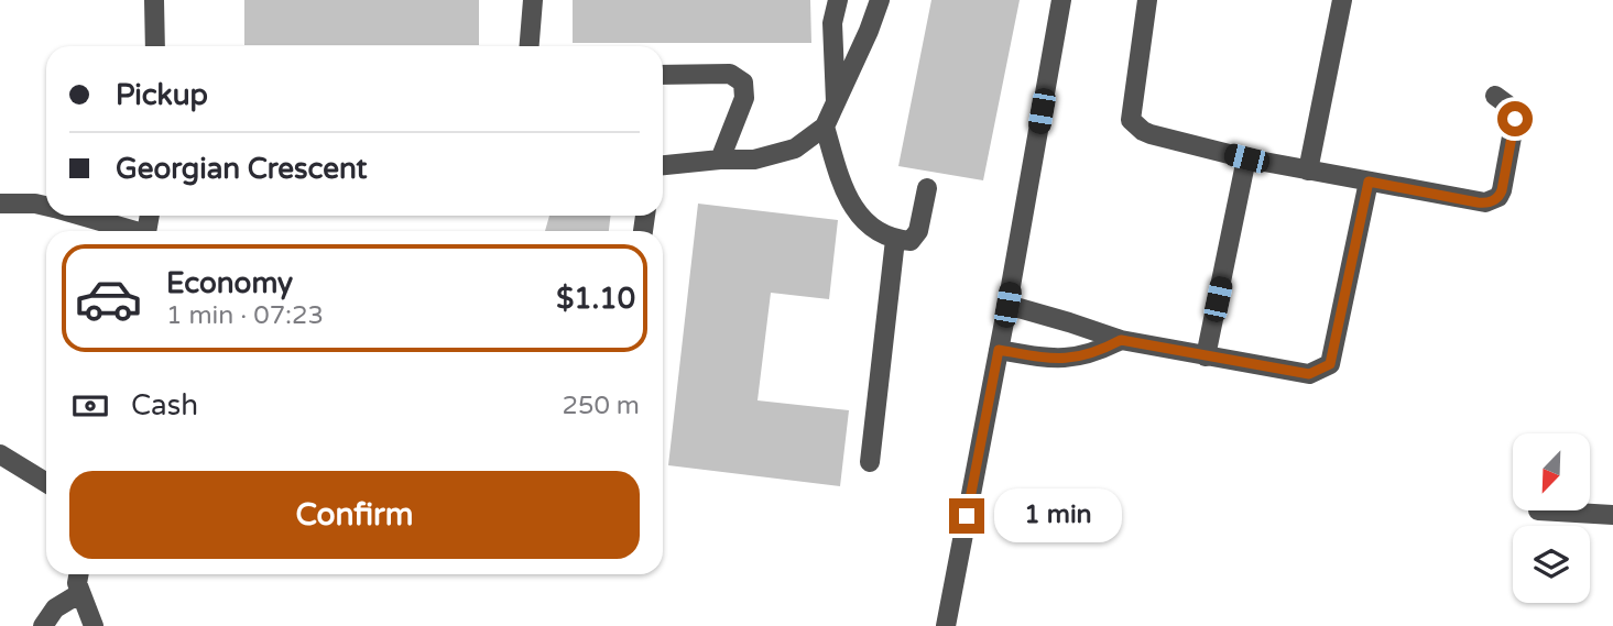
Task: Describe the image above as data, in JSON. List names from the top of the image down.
{
  "north": "bottom left",
  "page": {
    "banner": ["Pickup", "Georgian Crescent"],
    "list": [
      {
        "name": "Economy",
        "note": "1 min · 07:23",
        "value": "$1.10"
      }
    ],
    "pay": ["Cash", "250 m"],
    "buttons": "Confirm",
    "bubble": "1 min"
  }
}
